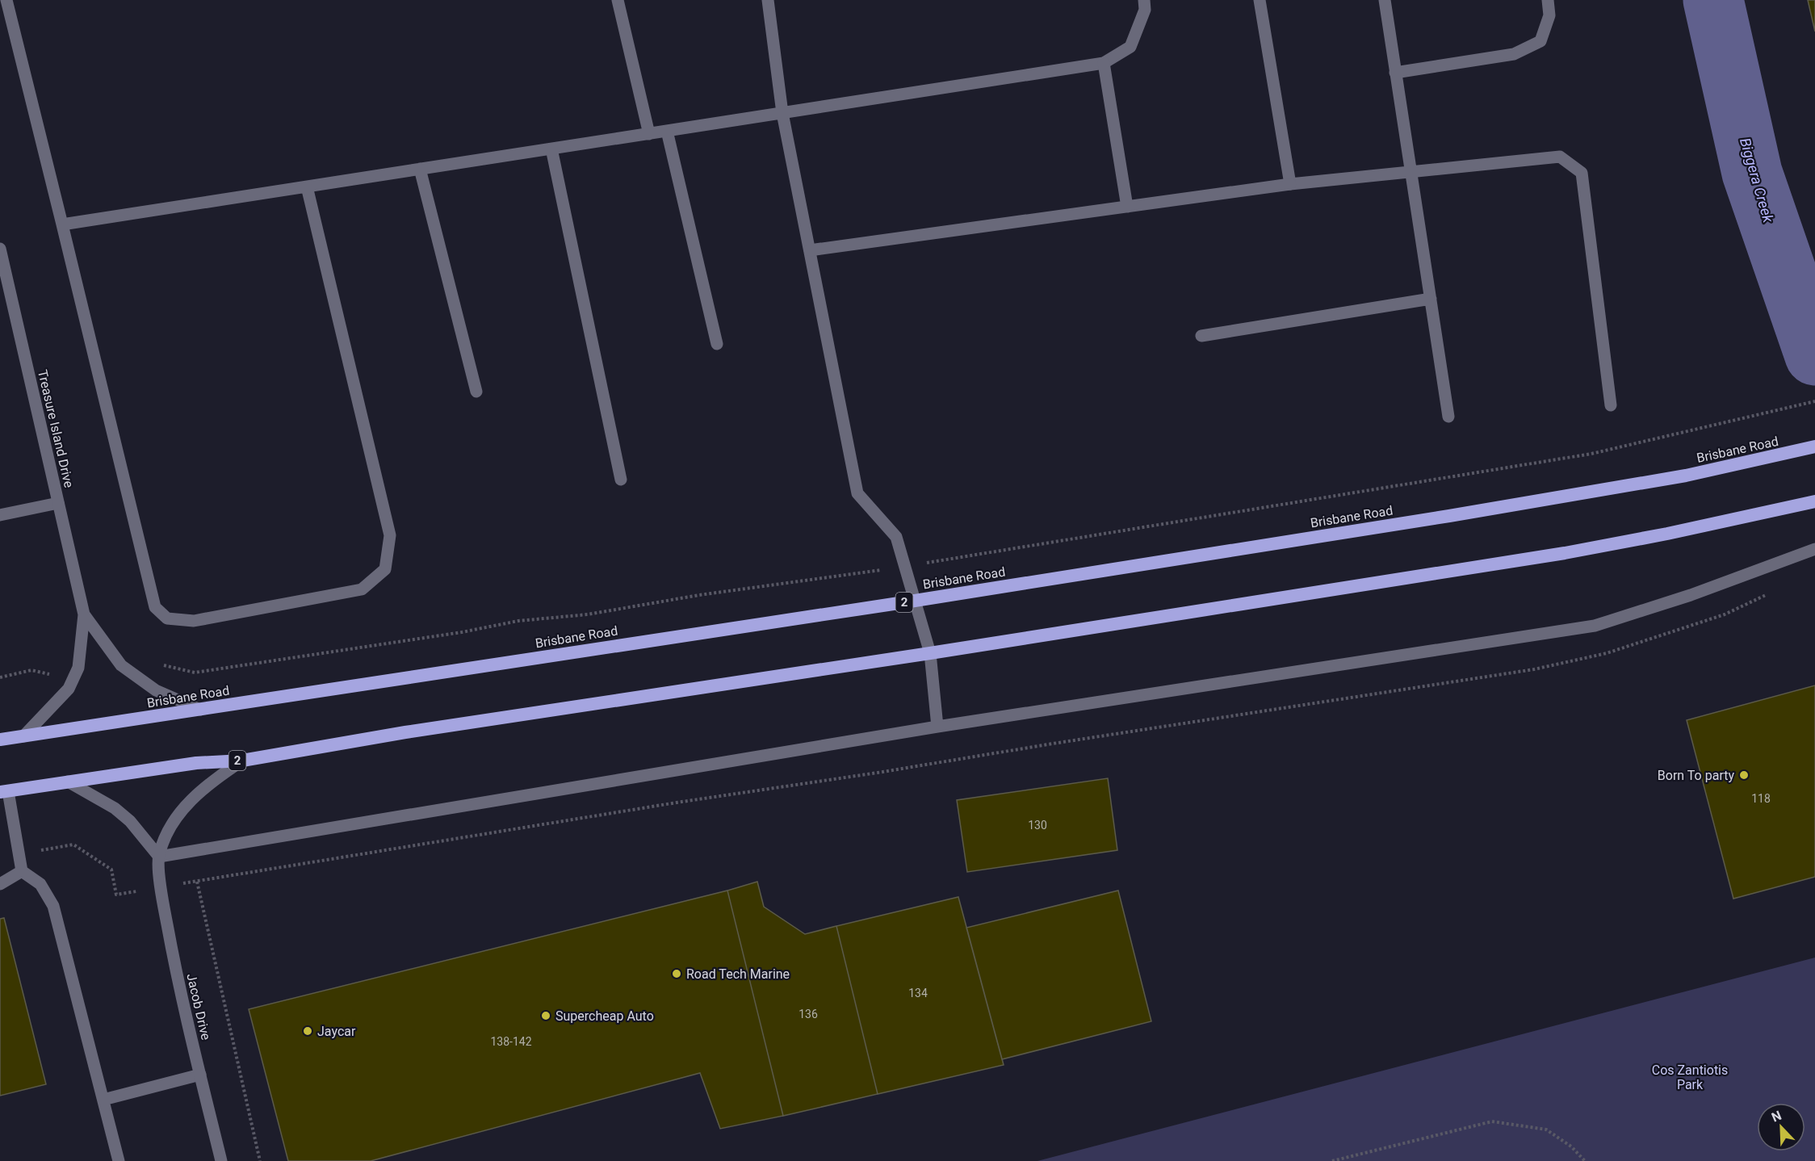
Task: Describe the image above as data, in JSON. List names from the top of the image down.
{
  "streets": {
    "highway": ["Brisbane Road", "2"],
    "street": ["Treasure Island Drive", "Jacob Drive"]
  },
  "crossings": [
    ["Treasure Island Drive", "Brisbane Road"],
    ["2", "Jacob Drive"]
  ],
  "water": ["Biggera Creek"],
  "parks": ["Cos Zantiotis Park"],
  "places": [
    "Born To party",
    "Road Tech Marine",
    "Supercheap Auto",
    "Jaycar"
  ],
  "house_numbers": [
    "118",
    "130",
    "134",
    "136",
    "138-142"
  ],
  "north": "top left"
}
